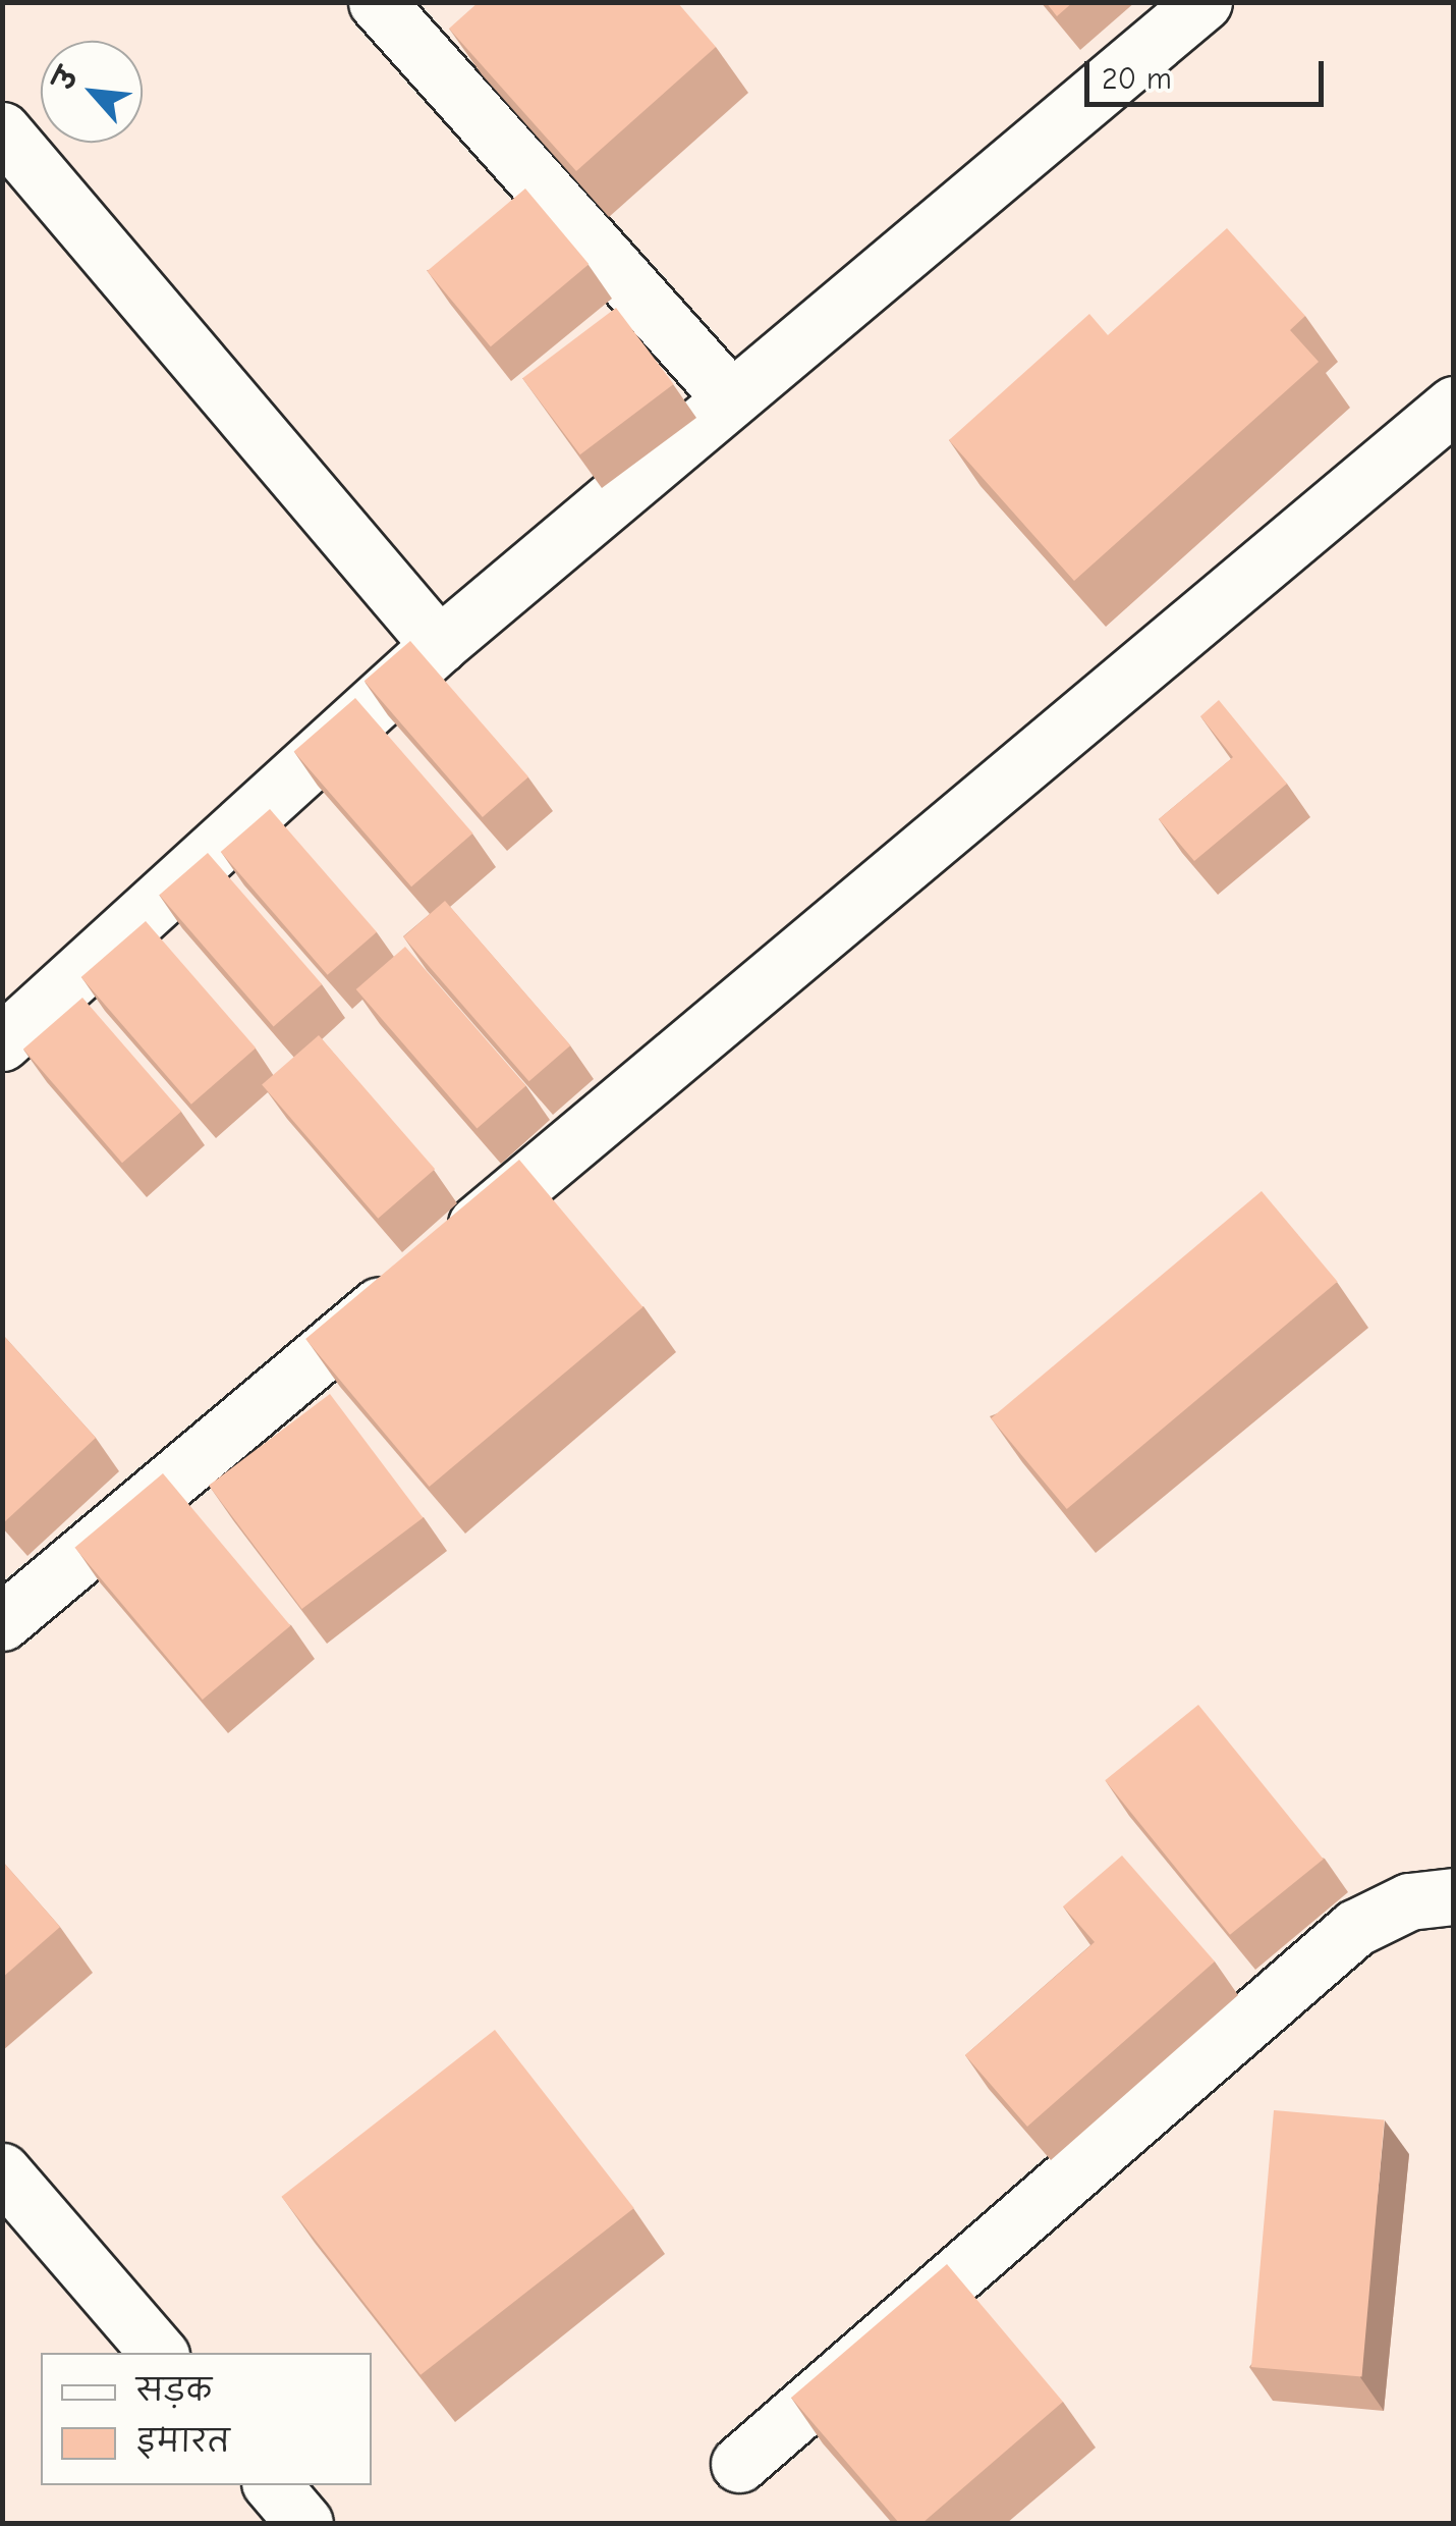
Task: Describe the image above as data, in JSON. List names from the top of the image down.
{
  "legend": ["सड़क", "इमारत"],
  "scale_bar": "20 m",
  "north": "top left"
}
